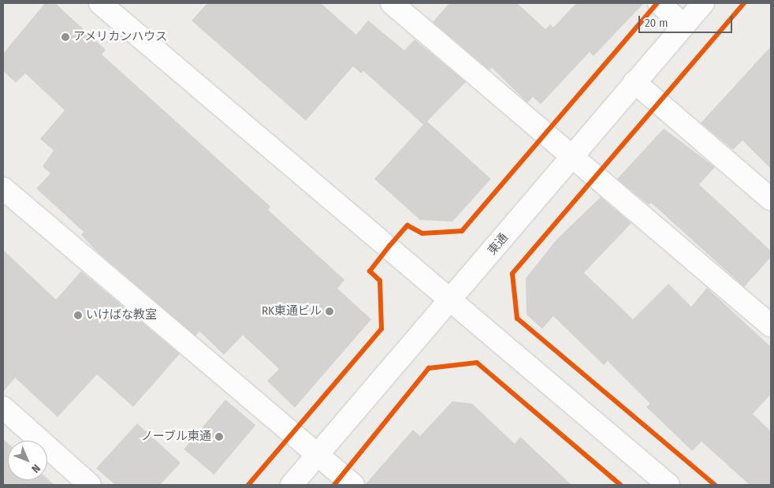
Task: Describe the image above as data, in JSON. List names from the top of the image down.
{
  "streets": {
    "street": ["東通"]
  },
  "places": [
    "アメリカンハウス",
    "RK東通ビル",
    "いけばな教室",
    "ノーブル東通"
  ],
  "scale_bar": "20 m",
  "north": "bottom right"
}
